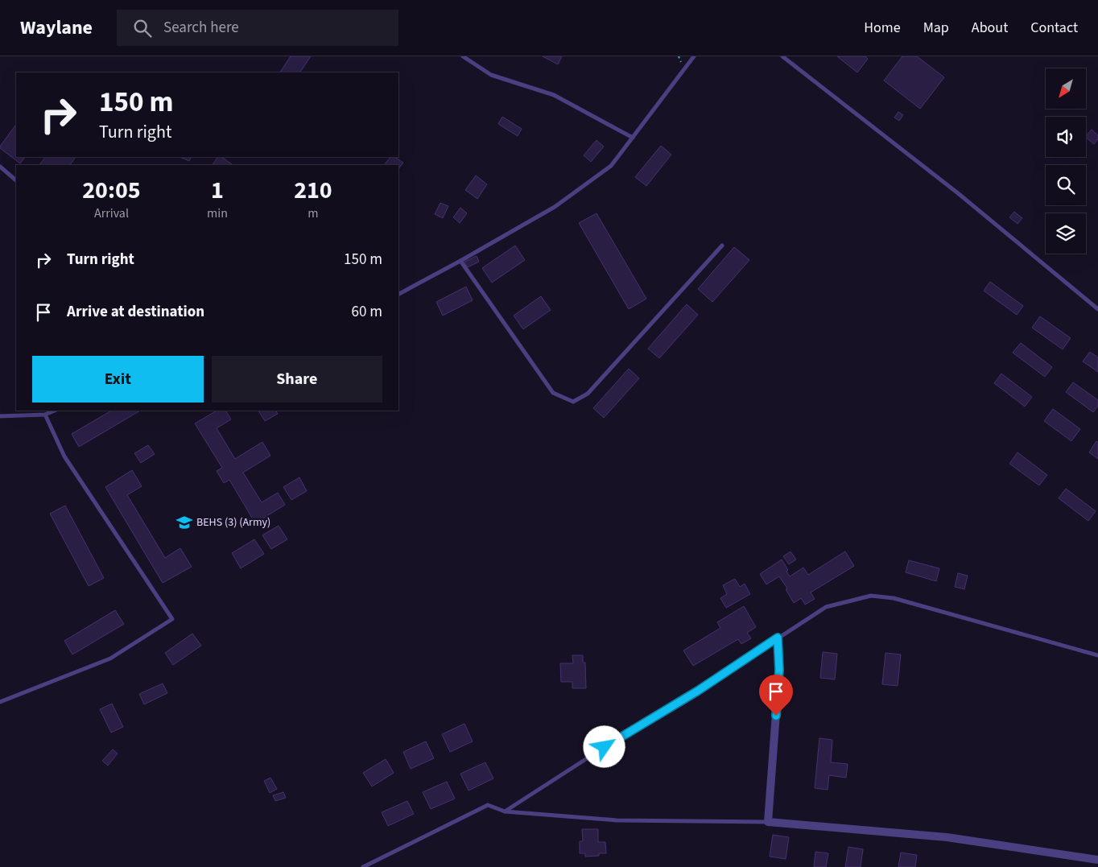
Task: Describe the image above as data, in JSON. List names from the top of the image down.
{
  "places": {
    "school or university": ["BEHS (3) (Army)"]
  },
  "north": "bottom left",
  "page": {
    "header": "Waylane",
    "search": "Search here",
    "nav": [
      "Home",
      "Map",
      "About",
      "Contact"
    ],
    "turn": ["150 m", "Turn right"],
    "eta": [
      "20:05",
      "Arrival",
      "1",
      "min",
      "210",
      "m"
    ],
    "list": [
      {
        "name": "Turn right",
        "value": "150 m"
      },
      {
        "name": "Arrive at destination",
        "value": "60 m"
      }
    ],
    "buttons": ["Exit", "Share"]
  }
}
